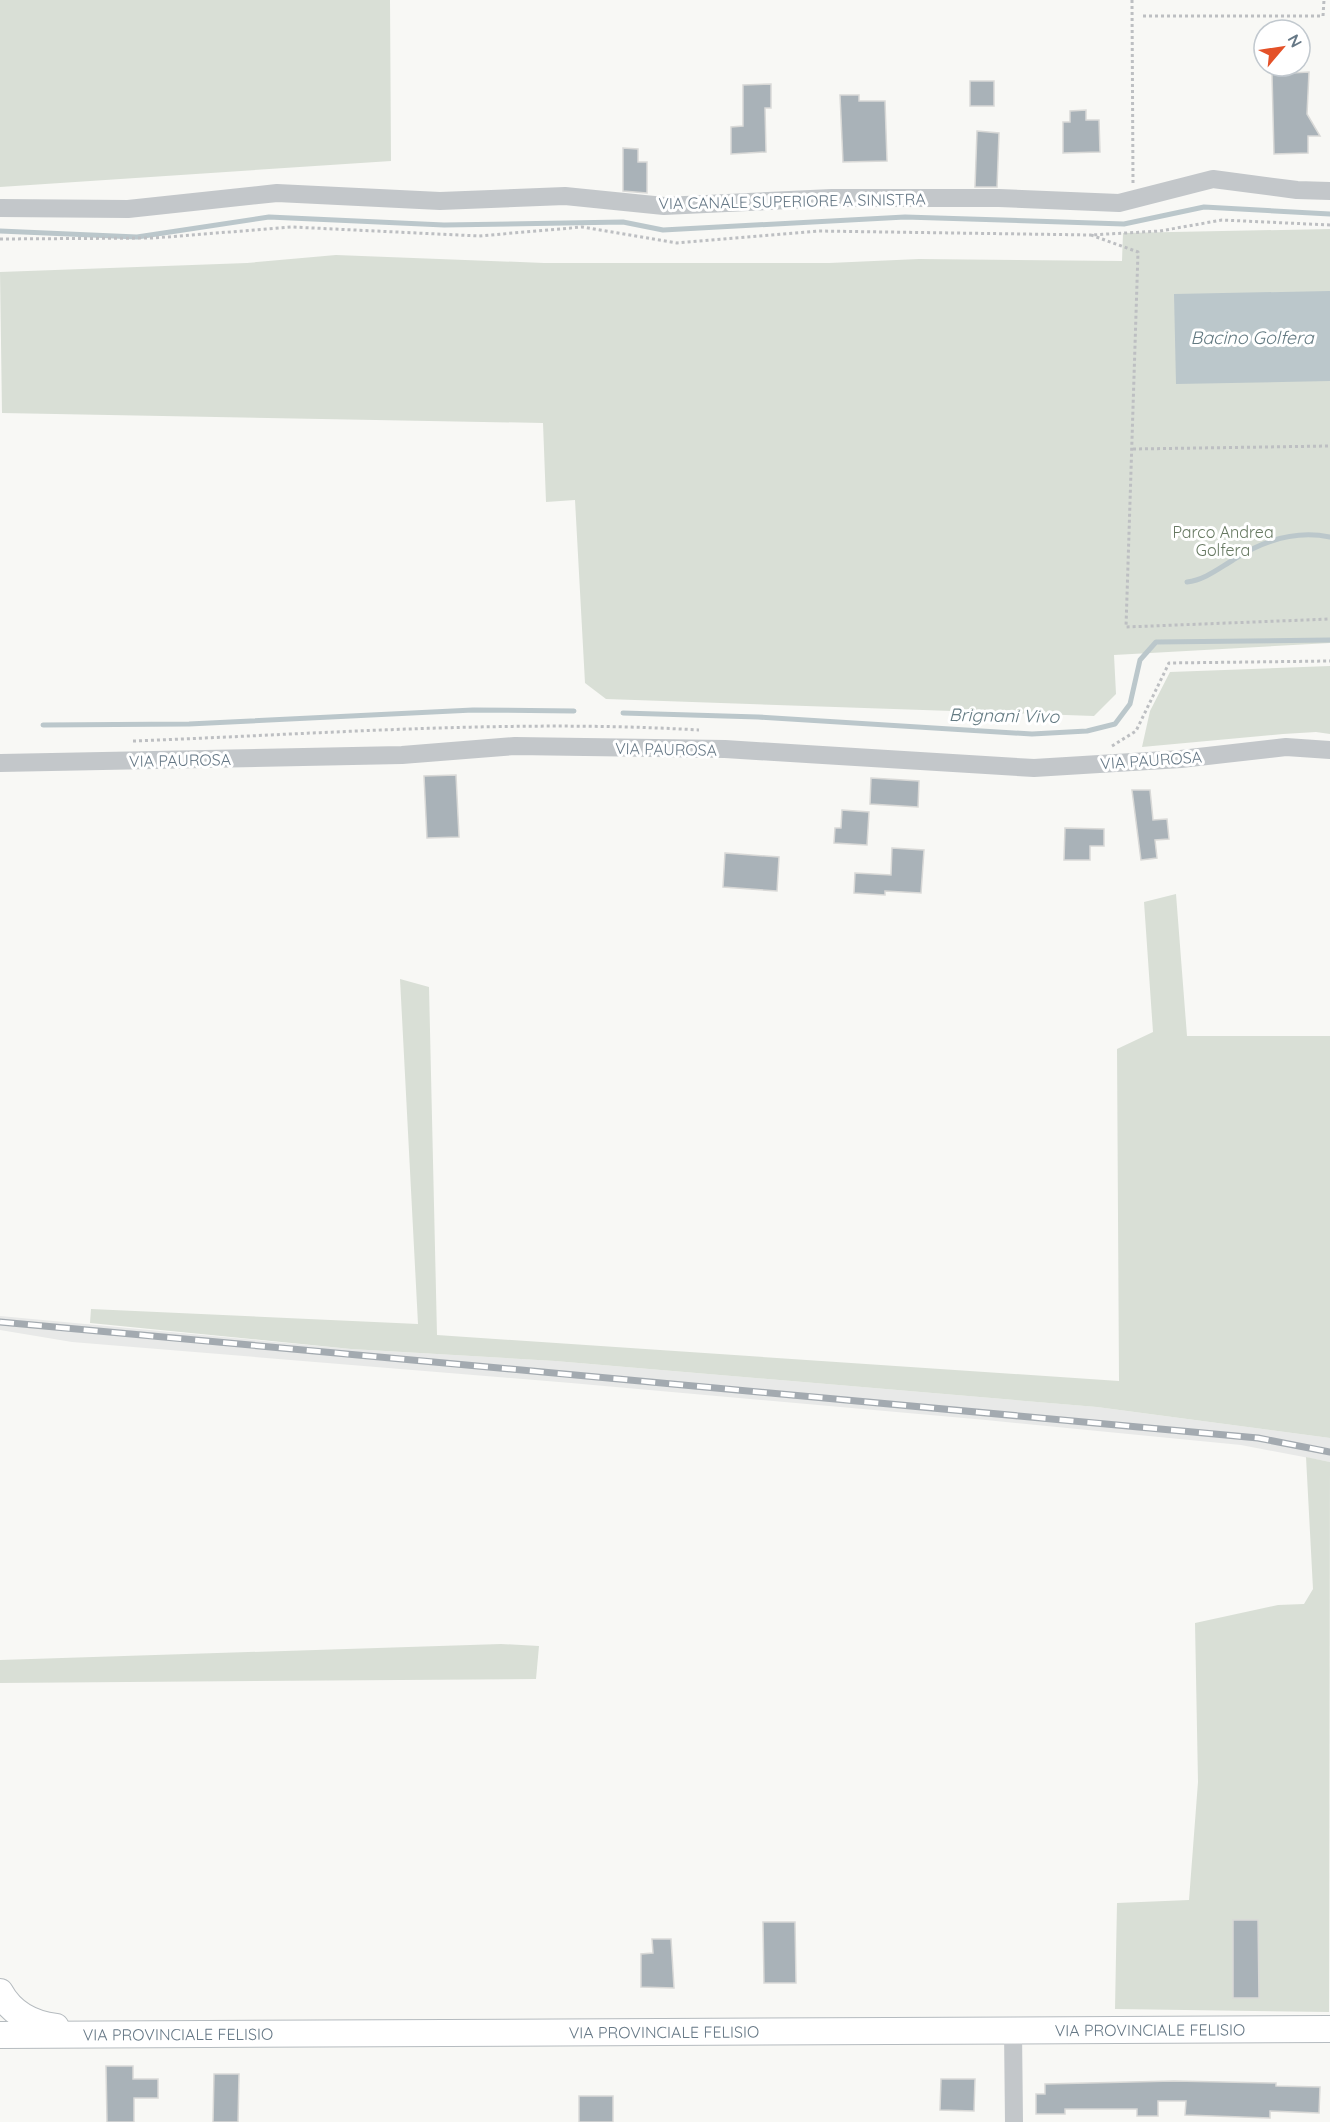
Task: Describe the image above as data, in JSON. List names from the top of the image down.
{
  "streets": {
    "main road": ["VIA PROVINCIALE FELISIO"],
    "street": ["VIA CANALE SUPERIORE A SINISTRA", "VIA PAUROSA"]
  },
  "water": ["Bacino Golfera", "Brignani Vivo"],
  "parks": ["Parco Andrea Golfera"],
  "north": "top right"
}
